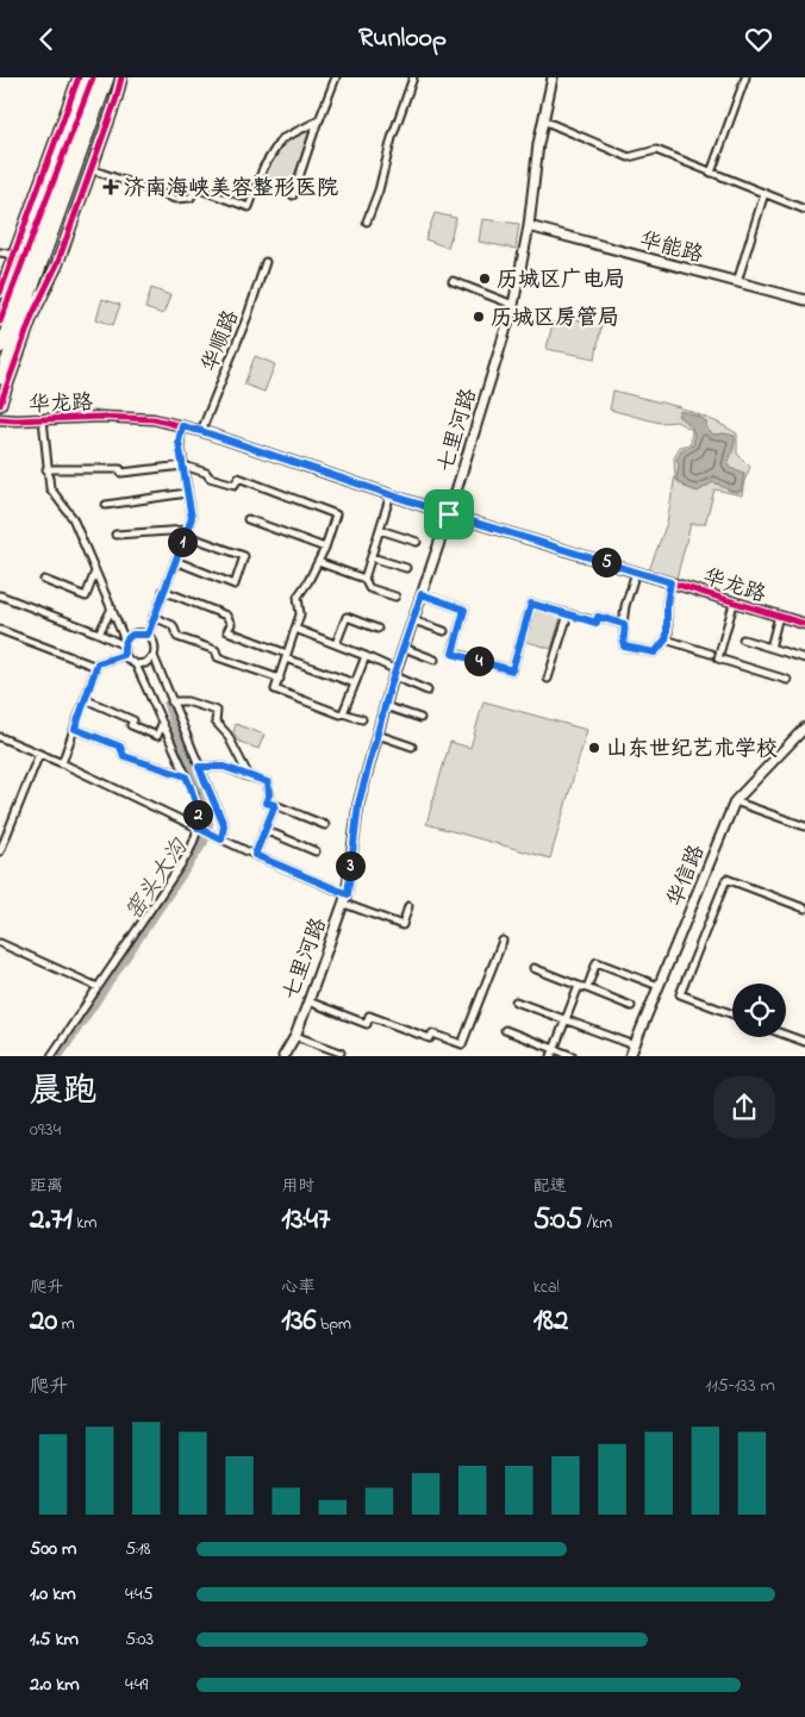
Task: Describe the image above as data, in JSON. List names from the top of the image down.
{
  "streets": {
    "main road": [
      "华能路",
      "华龙路",
      "七里河路",
      "华信路"
    ],
    "street": ["华顺路"]
  },
  "crossings": [
    ["华能路", "七里河路"],
    ["华顺路", "华龙路"],
    ["华龙路", "七里河路"]
  ],
  "water": ["窑头大沟"],
  "places": {
    "health": ["济南海峡美容整形医院"],
    "other": ["历城区广电局", "历城区房管局", "山东世纪艺术学校"]
  },
  "page": {
    "header": "Runloop",
    "pins": [
      "1",
      "5",
      "4",
      "2",
      "3"
    ],
    "heading": ["晨跑", "09:34"],
    "stats": [
      ["距离", "2.71 km"],
      ["用时", "13:47"],
      ["配速", "5:05 /km"],
      ["爬升", "20 m"],
      ["心率", "136 bpm"],
      ["kcal", "182"]
    ],
    "chart": ["爬升", "115–133 m"],
    "list": [
      {
        "name": "500 m",
        "note": "5:18"
      },
      {
        "name": "1.0 km",
        "note": "4:45"
      },
      {
        "name": "1.5 km",
        "note": "5:03"
      },
      {
        "name": "2.0 km",
        "note": "4:49"
      }
    ]
  }
}
